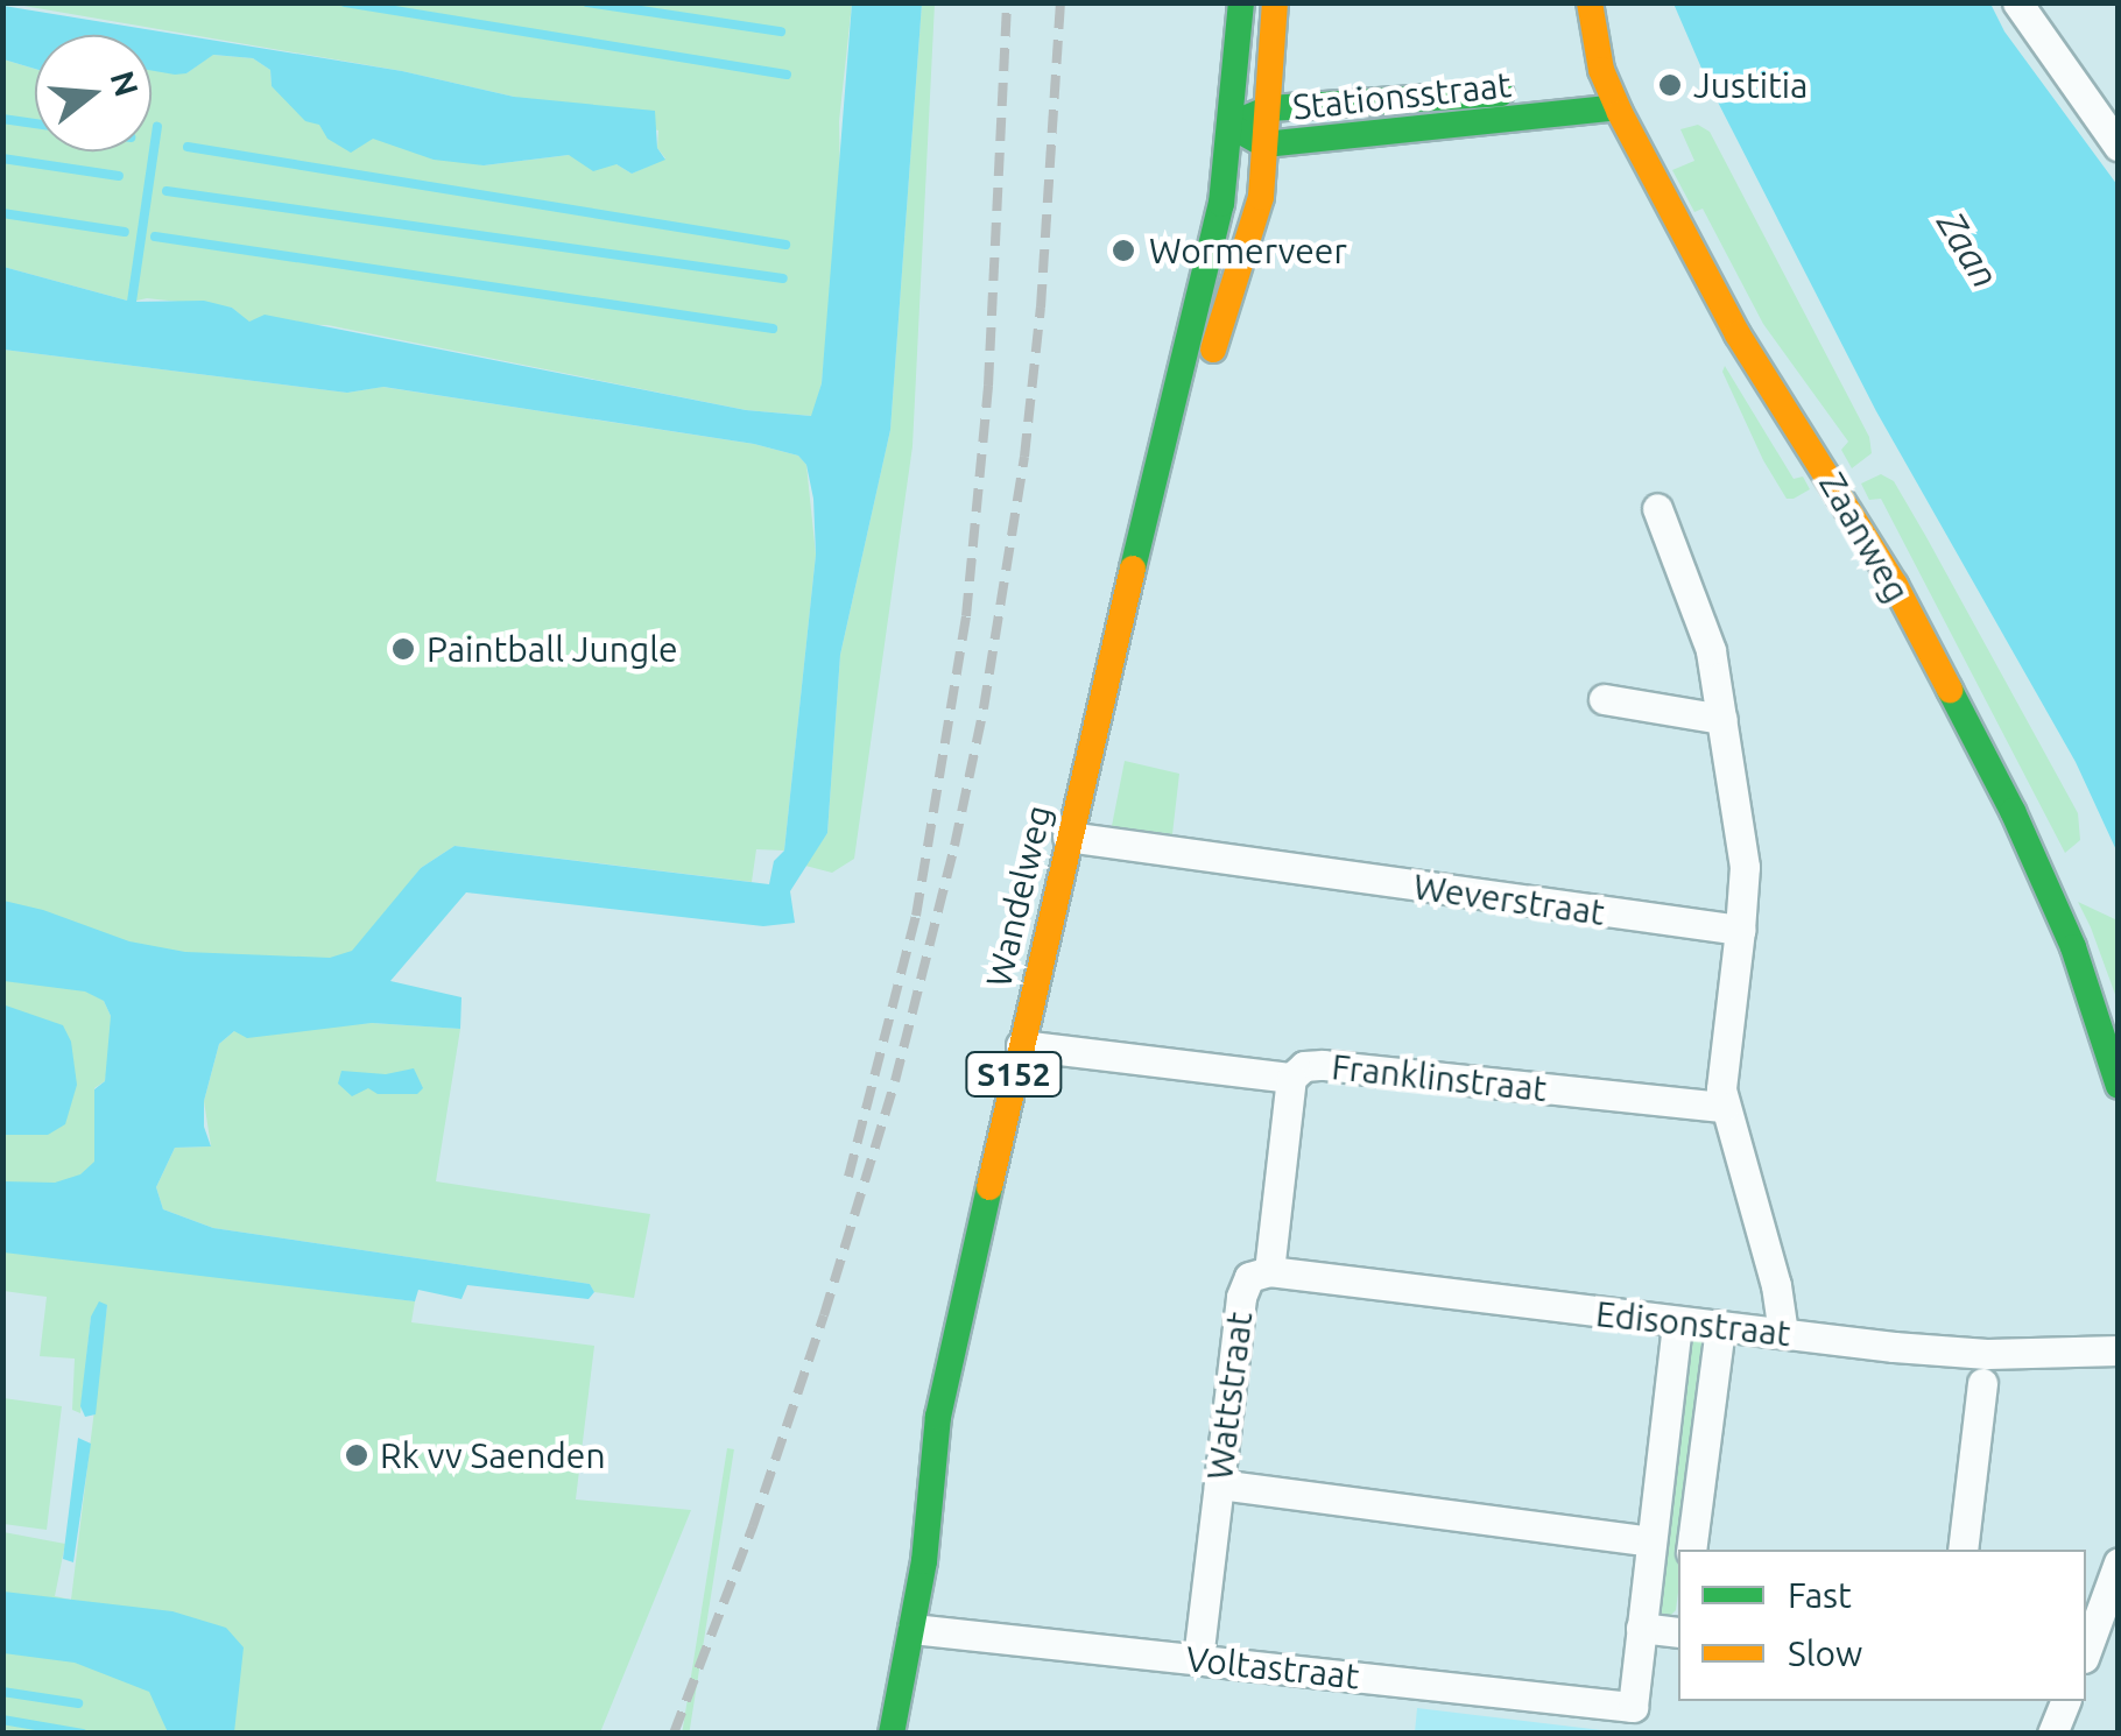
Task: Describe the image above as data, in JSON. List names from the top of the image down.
{
  "streets": {
    "main road": [
      "Stationsstraat",
      "Zaanweg",
      "Wandelweg",
      "S152"
    ],
    "street": [
      "Weverstraat",
      "Franklinstraat",
      "Edisonstraat",
      "Wattstraat",
      "Voltastraat"
    ]
  },
  "crossings": [
    ["Stationsstraat", "Zaanweg"],
    ["Stationsstraat", "Wandelweg"],
    ["Stationsstraat", "S152"],
    ["Wandelweg", "Weverstraat"],
    ["Wandelweg", "S152"],
    ["Wandelweg", "Franklinstraat"],
    ["Wandelweg", "Voltastraat"],
    ["Franklinstraat", "Wattstraat"],
    ["Edisonstraat", "Wattstraat"],
    ["Wattstraat", "Voltastraat"]
  ],
  "water": ["Zaan"],
  "places": [
    "Justitia",
    "Wormerveer",
    "Paintball Jungle",
    "Rk vv Saenden"
  ],
  "legend": ["Fast", "Slow"],
  "north": "right"
}
